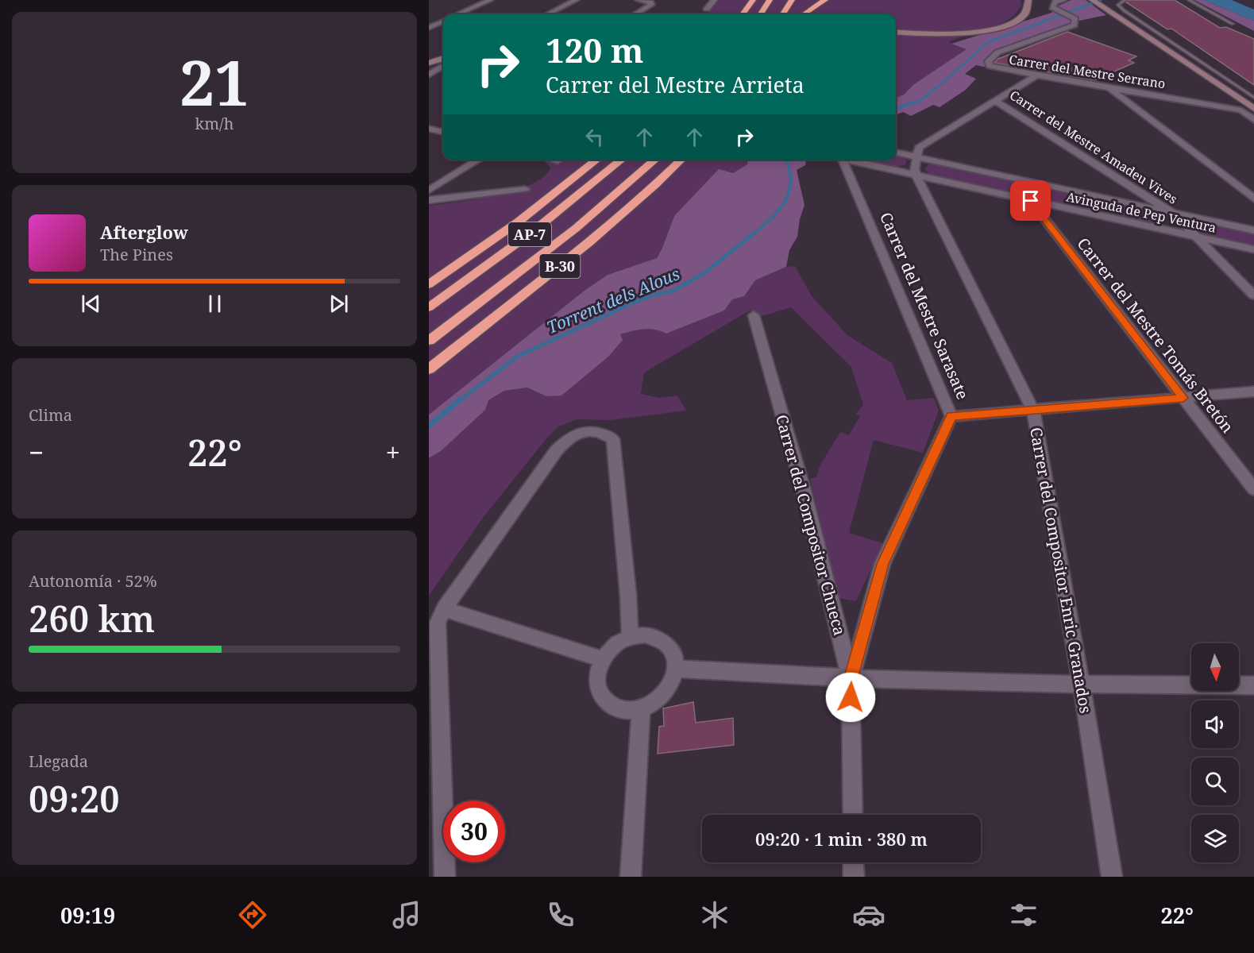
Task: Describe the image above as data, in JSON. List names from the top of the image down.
{
  "streets": {
    "highway": ["AP-7", "B-30"],
    "street": [
      "Carrer del Mestre Serrano",
      "Carrer del Mestre Amadeu Vives",
      "Avinguda de Pep Ventura",
      "Carrer del Mestre Sarasate",
      "Carrer del Mestre Tomás Bretón",
      "Carrer del Compositor Chueca",
      "Carrer del Compositor Enric Granados"
    ]
  },
  "crossings": [
    ["Carrer del Mestre Amadeu Vives", "Avinguda de Pep Ventura"],
    ["Avinguda de Pep Ventura", "Carrer del Mestre Sarasate"],
    ["Avinguda de Pep Ventura", "Carrer del Mestre Tomás Bretón"],
    ["Avinguda de Pep Ventura", "Carrer del Compositor Enric Granados"],
    ["Carrer del Mestre Sarasate", "Carrer del Compositor Chueca"]
  ],
  "water": ["Torrent dels Alous"],
  "north": "bottom",
  "page": {
    "tile": [
      ["21", "km/h"],
      "Clima",
      ["Autonomía · 52%", "260 km"],
      ["Llegada", "09:20"]
    ],
    "turn": ["120 m", "Carrer del Mestre Arrieta"],
    "song": ["Afterglow", "The Pines"],
    "heat": ["−", "22°", "+"],
    "limit": "30",
    "trip": "09:20 · 1 min · 380 m",
    "tabs": ["09:19", "22°"]
  }
}
